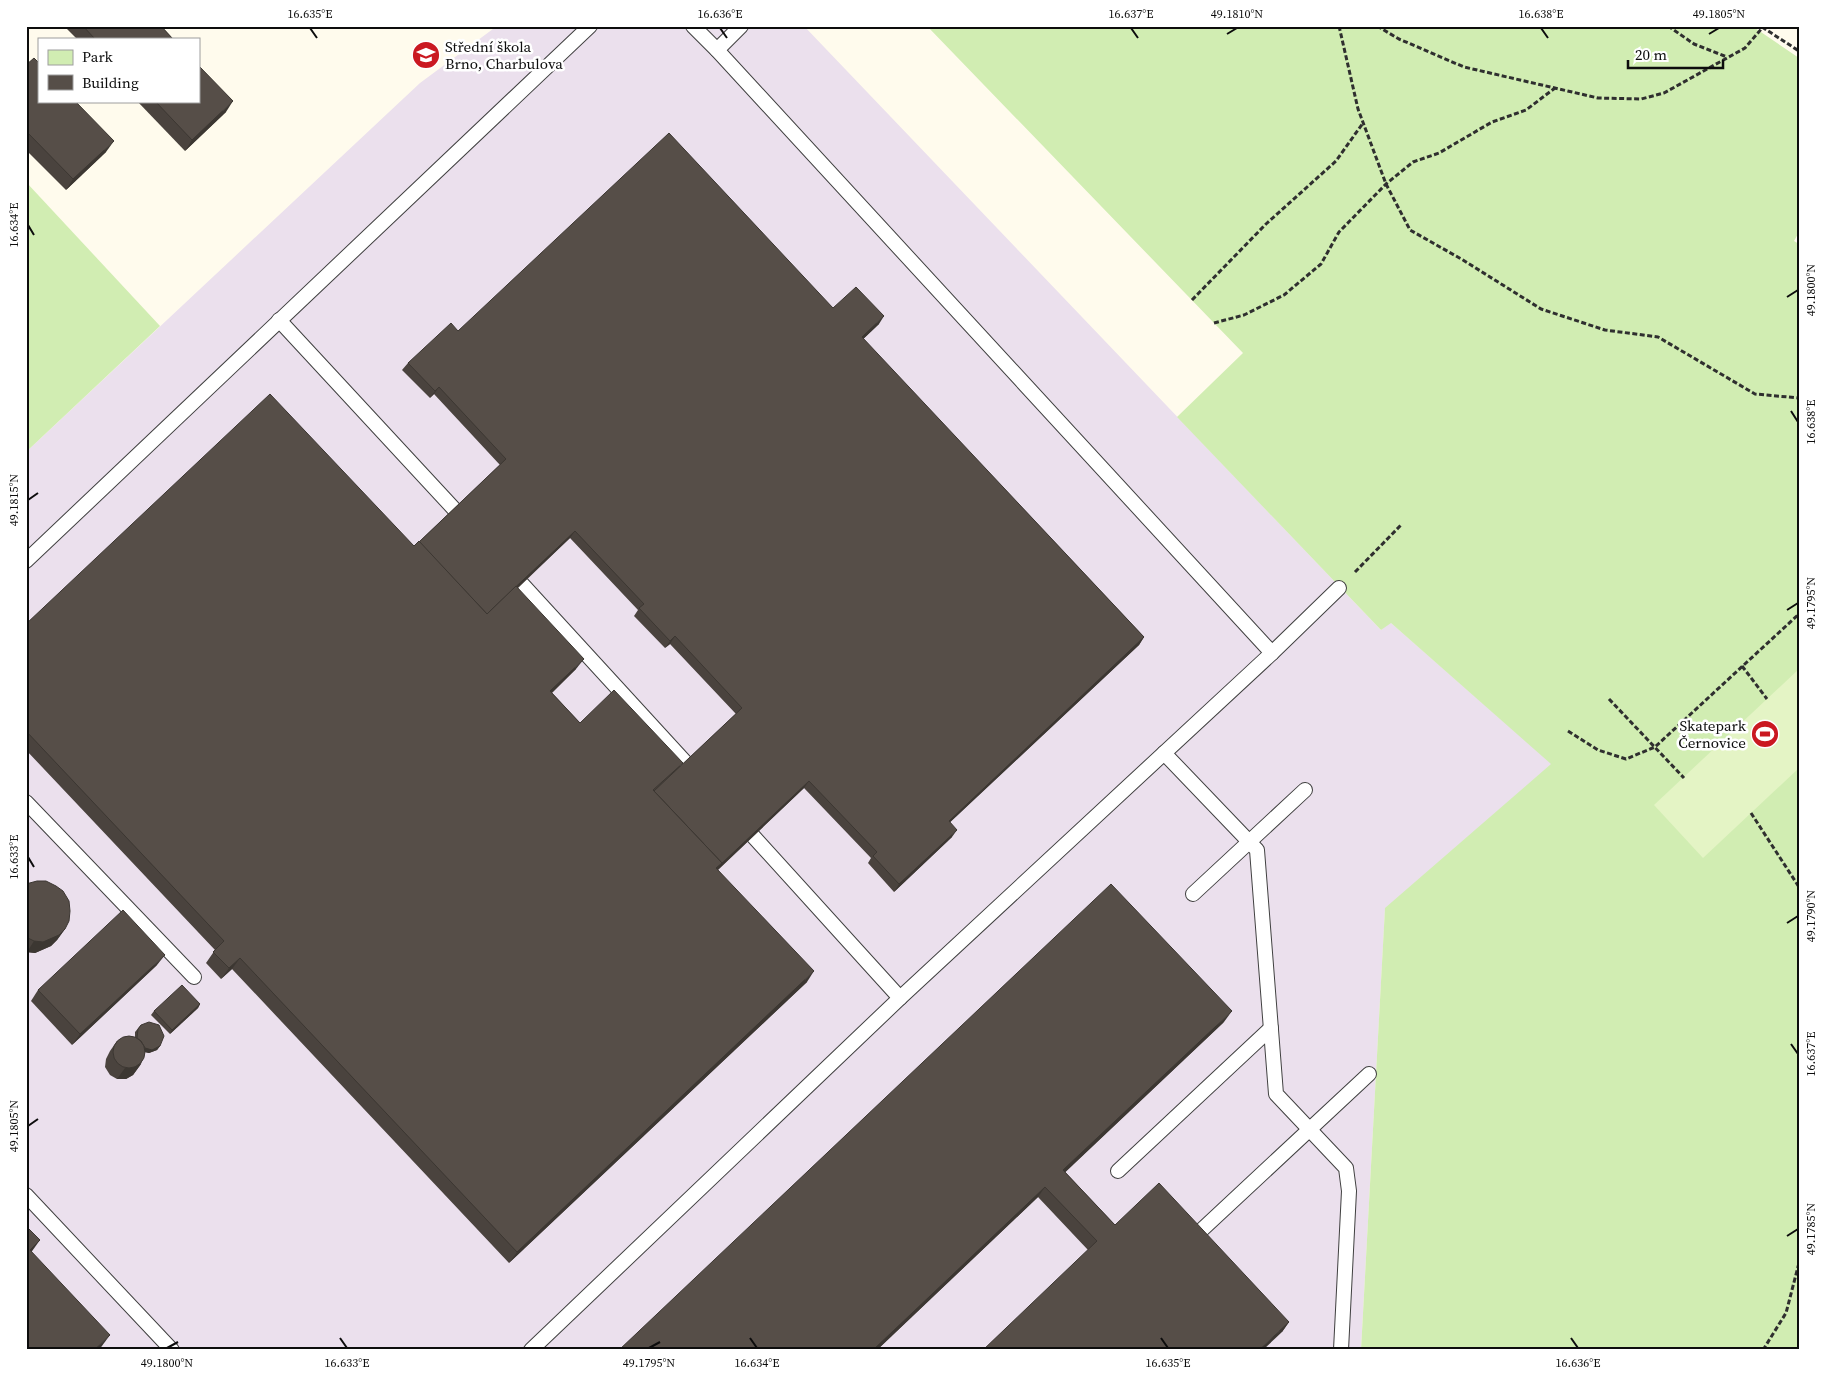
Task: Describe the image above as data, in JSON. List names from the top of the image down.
{
  "places": {
    "school or university": ["Střední škola Brno, Charbulova"],
    "sports": ["Skatepark Černovice"]
  },
  "legend": ["Park", "Building"],
  "scale_bar": "20 m",
  "coordinates": [
    "16.635°E",
    "16.636°E",
    "16.637°E",
    "49.1810°N",
    "16.638°E",
    "49.1805°N",
    "16.634°E",
    "49.1800°N",
    "49.1815°N",
    "49.1795°N",
    "16.633°E",
    "49.1790°N",
    "49.1785°N"
  ]
}
